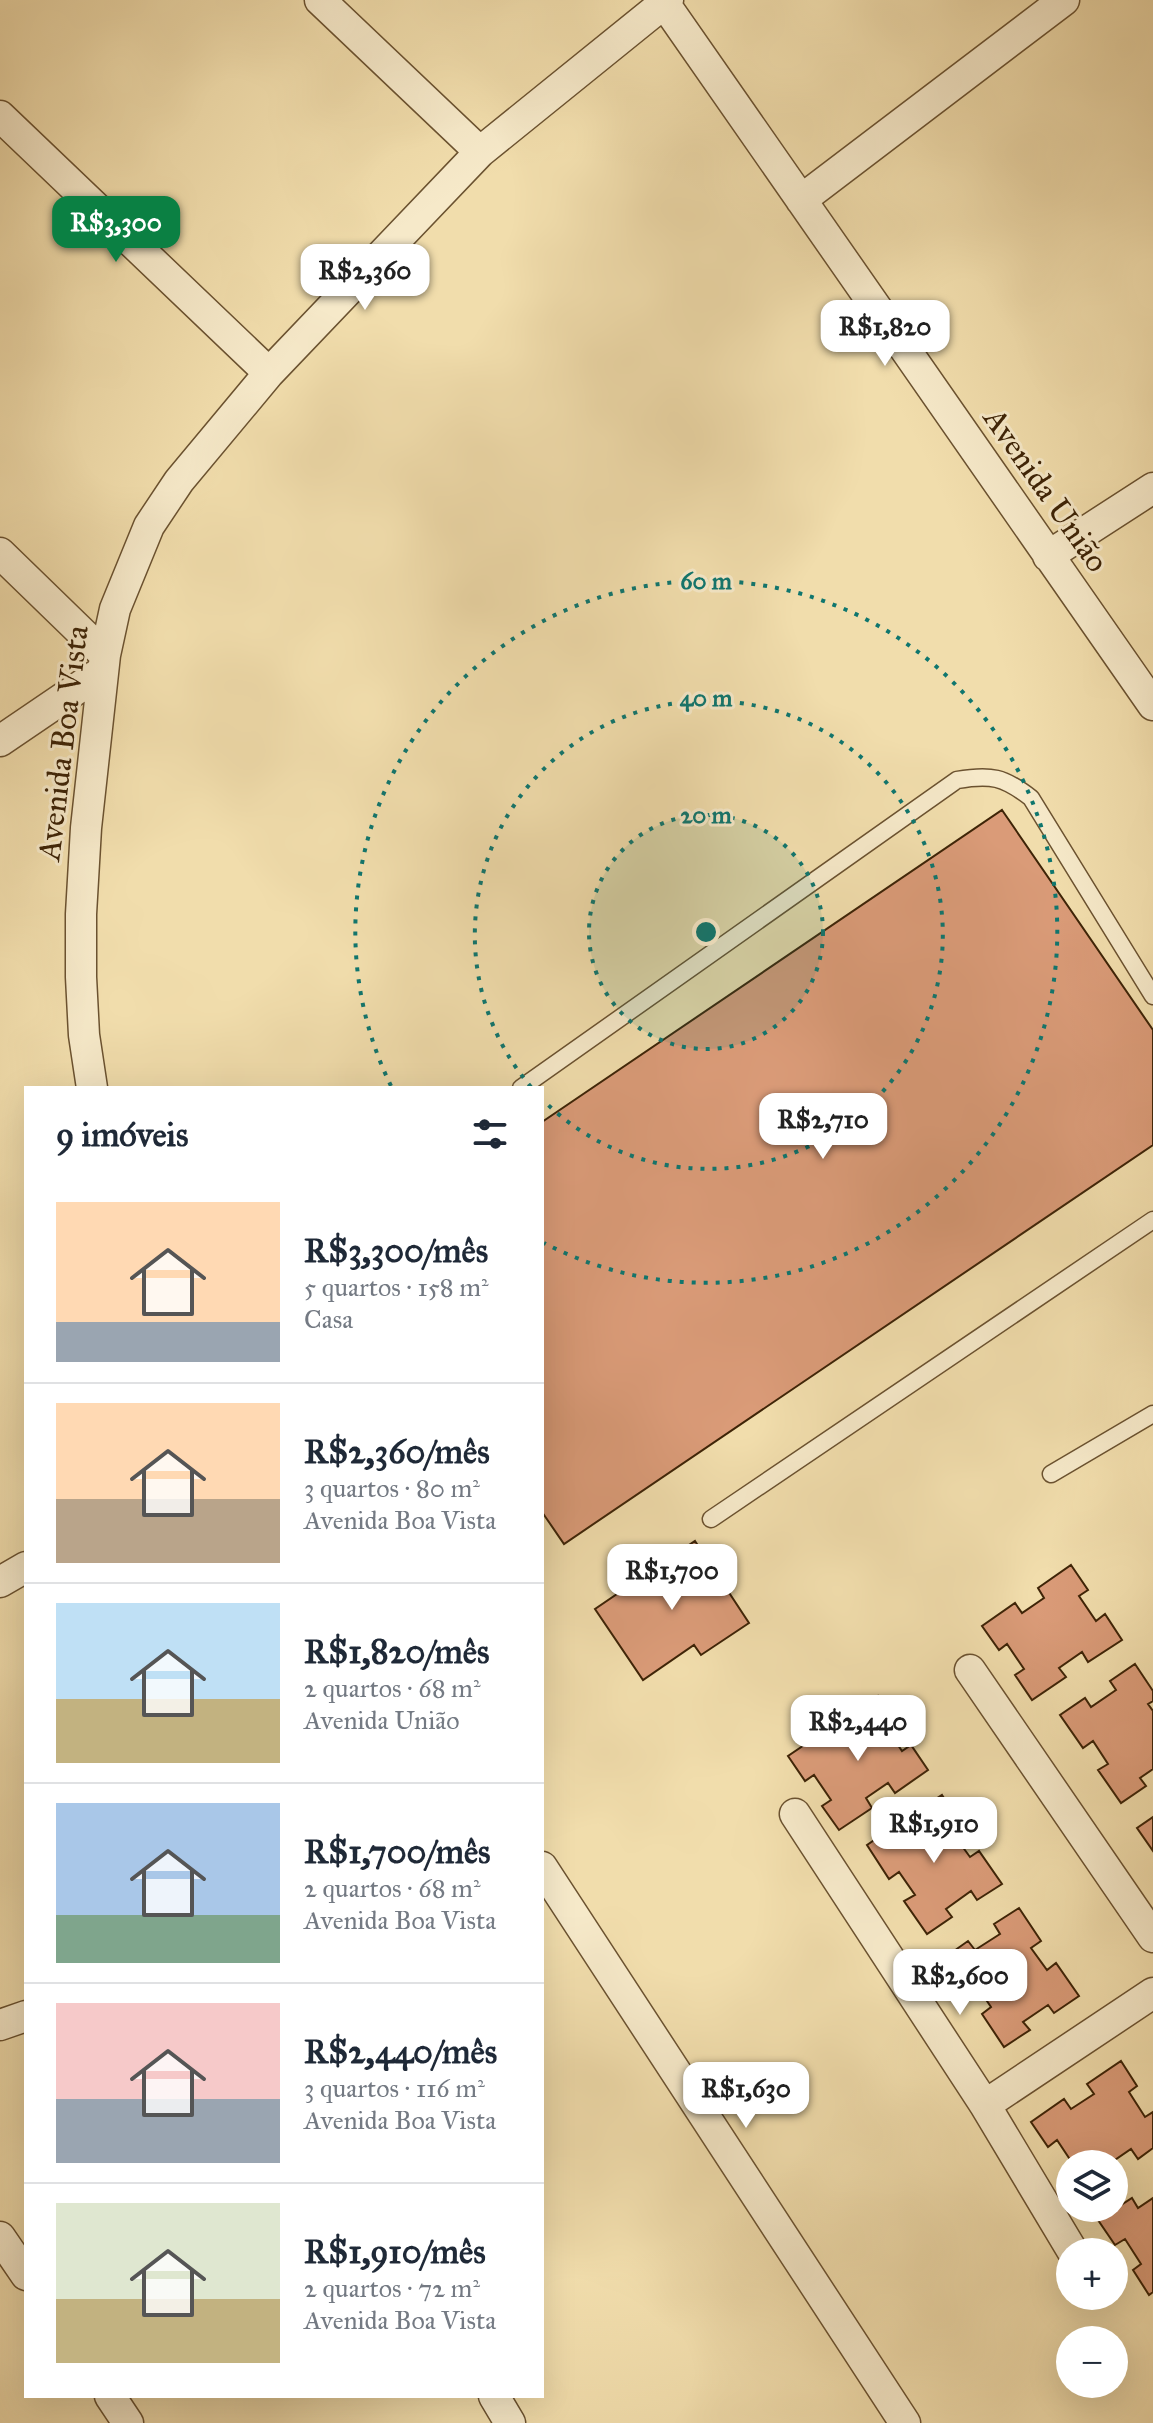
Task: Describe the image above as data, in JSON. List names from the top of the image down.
{
  "streets": {
    "street": ["Avenida União", "Avenida Boa Vista"]
  },
  "crossings": [
    ["Avenida União", "Avenida Boa Vista"]
  ],
  "page": {
    "price": [
      "R$3,300",
      "R$2,360",
      "R$1,820",
      "R$2,710",
      "R$1,700",
      "R$2,440",
      "R$1,910",
      "R$2,600",
      "R$1,630"
    ],
    "heading": "9 imóveis",
    "list": [
      {
        "name": "R$3,300/mês",
        "note": "5 quartos · 158 m² · Casa"
      },
      {
        "name": "R$2,360/mês",
        "note": "3 quartos · 80 m² · Avenida Boa Vista"
      },
      {
        "name": "R$1,820/mês",
        "note": "2 quartos · 68 m² · Avenida União"
      },
      {
        "name": "R$1,700/mês",
        "note": "2 quartos · 68 m² · Avenida Boa Vista"
      },
      {
        "name": "R$2,440/mês",
        "note": "3 quartos · 116 m² · Avenida Boa Vista"
      },
      {
        "name": "R$1,910/mês",
        "note": "2 quartos · 72 m² · Avenida Boa Vista"
      }
    ],
    "map_buttons": ["+", "−"]
  },
  "rings": ["60 m", "40 m", "20 m"]
}
